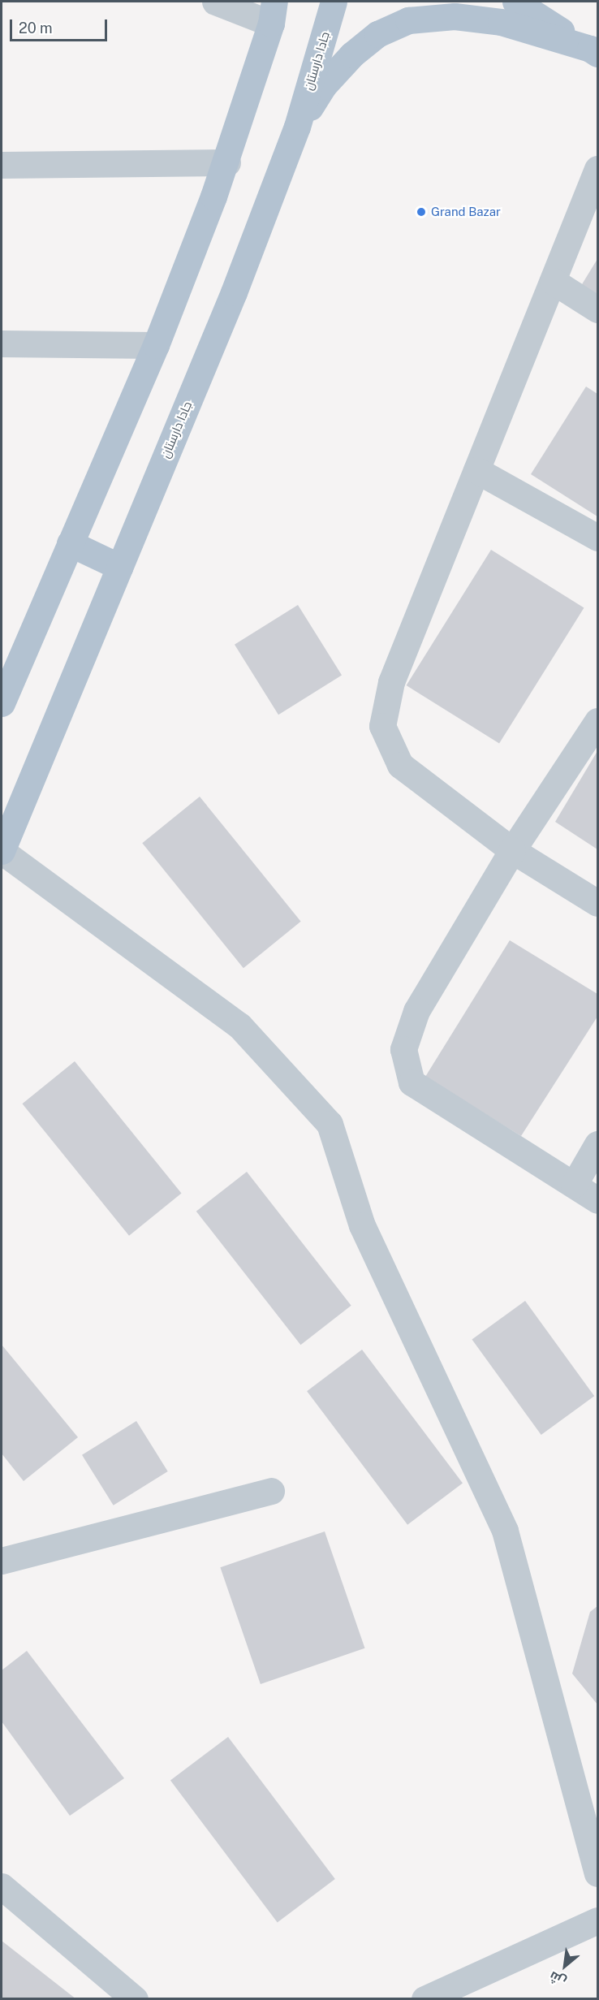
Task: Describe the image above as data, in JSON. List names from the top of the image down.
{
  "streets": {
    "main road": ["جادا دارستان"]
  },
  "places": ["Grand Bazar"],
  "scale_bar": "20 m",
  "north": "bottom left"
}
